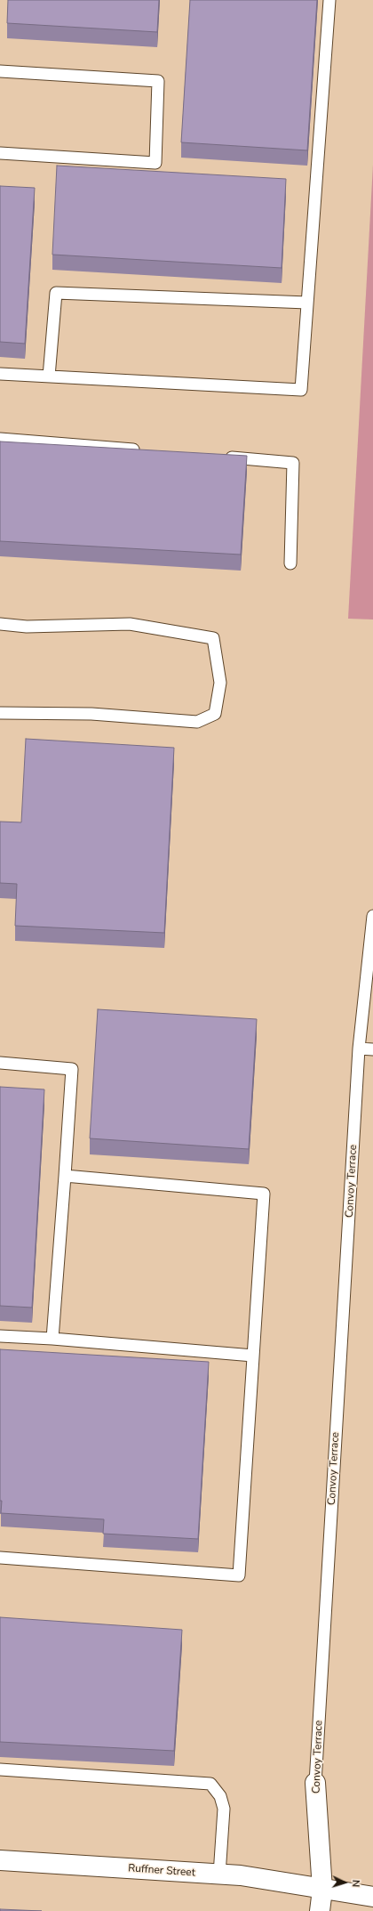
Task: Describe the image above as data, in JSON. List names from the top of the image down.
{
  "streets": {
    "main road": ["Convoy Terrace", "Ruffner Street"]
  },
  "crossings": [
    ["Convoy Terrace", "Ruffner Street"]
  ],
  "north": "right"
}
